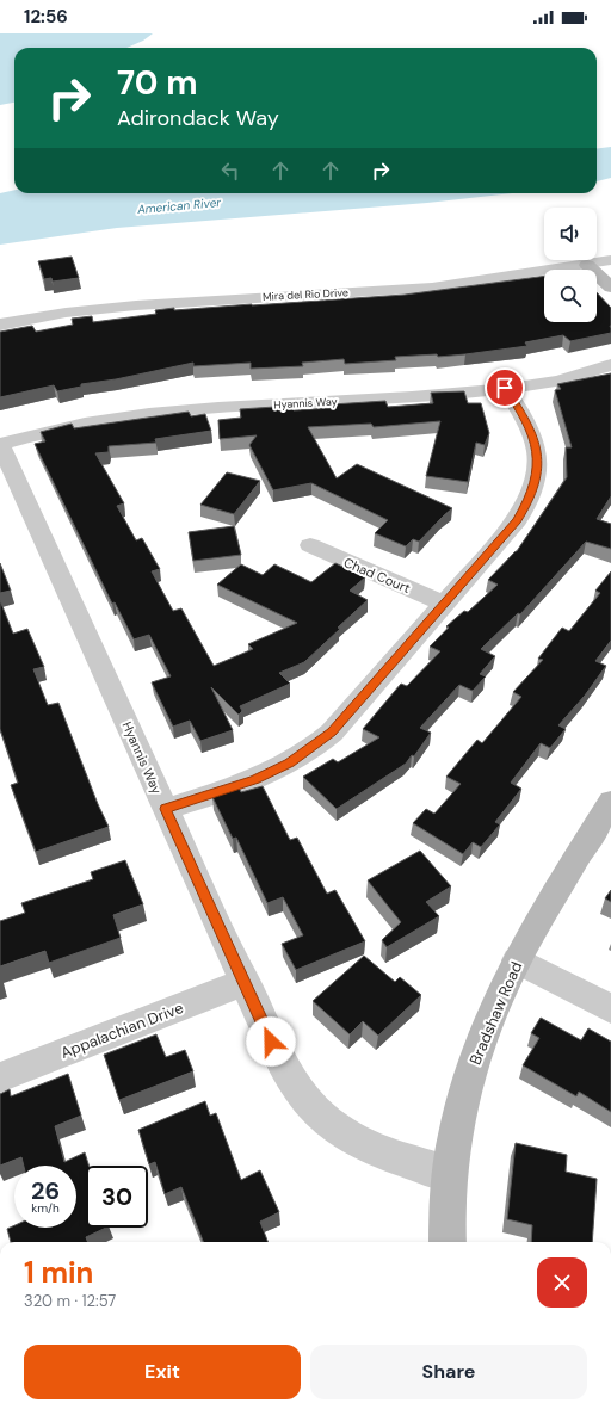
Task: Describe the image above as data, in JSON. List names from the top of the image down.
{
  "streets": {
    "street": [
      "Mira del Rio Drive",
      "Hyannis Way",
      "Chad Court",
      "Bradshaw Road",
      "Appalachian Drive"
    ]
  },
  "crossings": [
    ["Hyannis Way", "Bradshaw Road"],
    ["Hyannis Way", "Appalachian Drive"]
  ],
  "water": ["American River"],
  "page": {
    "status": "12:56",
    "turn": ["70 m", "Adirondack Way"],
    "speed": "26 km/h",
    "limit": "30",
    "heading": ["1 min", "320 m · 12:57"],
    "buttons": ["Exit", "Share"]
  }
}
